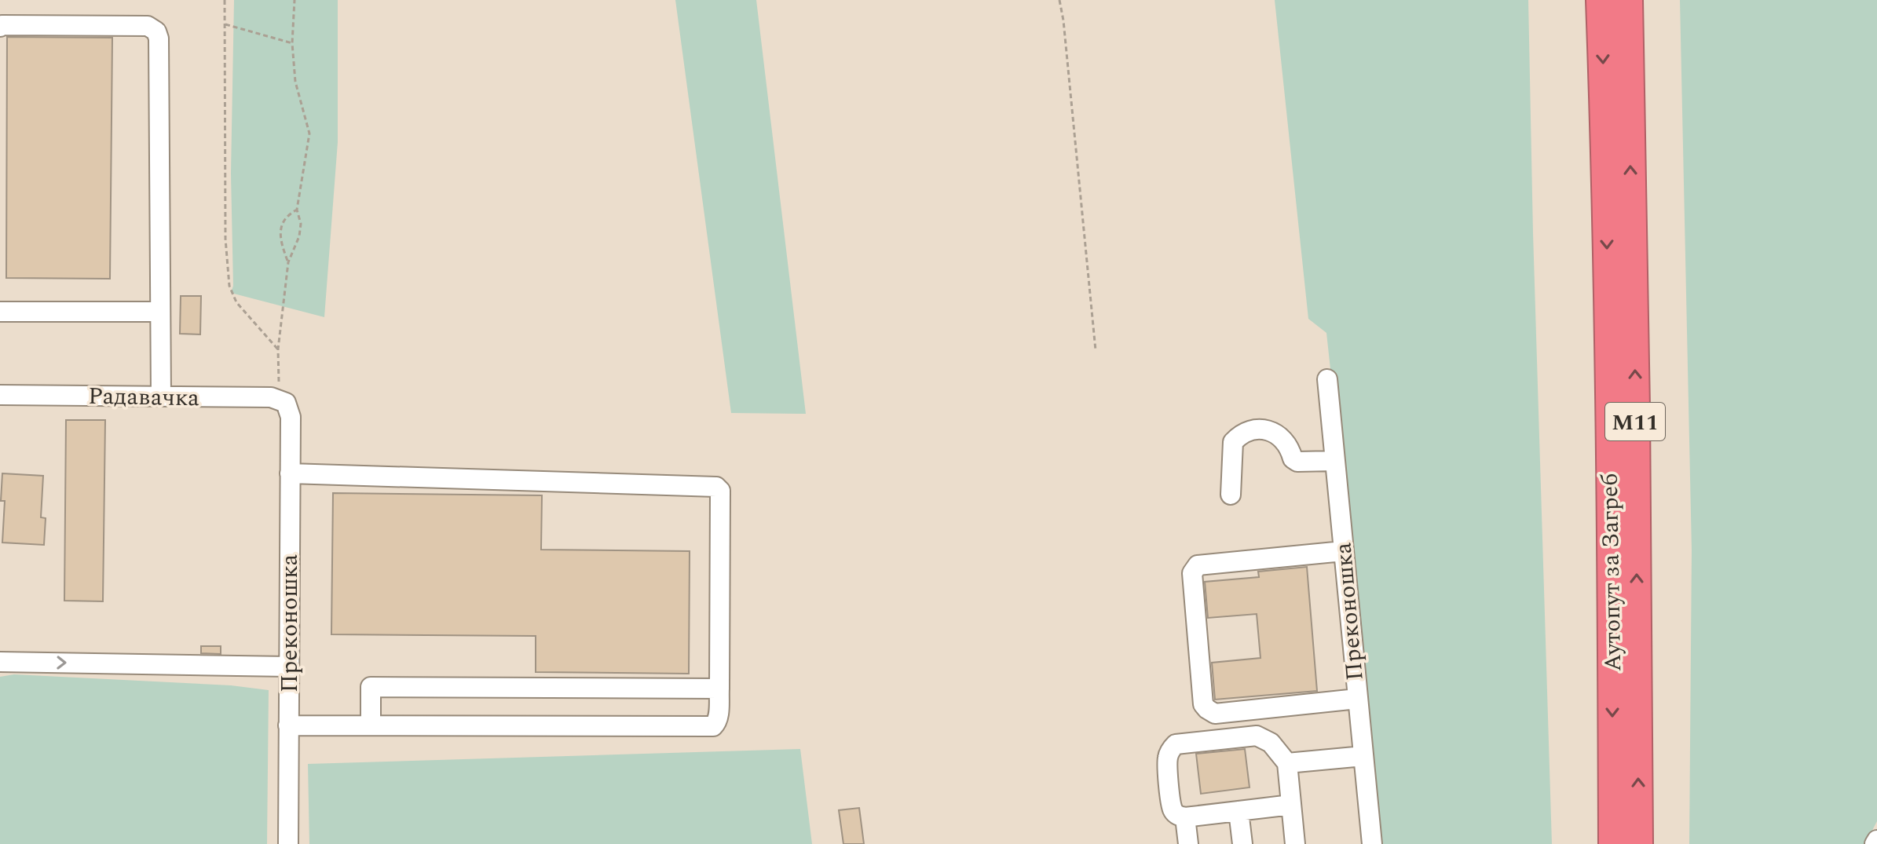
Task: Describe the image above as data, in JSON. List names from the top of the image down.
{
  "streets": {
    "highway": ["M11", "Аутопут за Загреб"],
    "street": ["Радавачка", "Преконошка"]
  },
  "crossings": [
    ["Радавачка", "Преконошка"]
  ]
}
